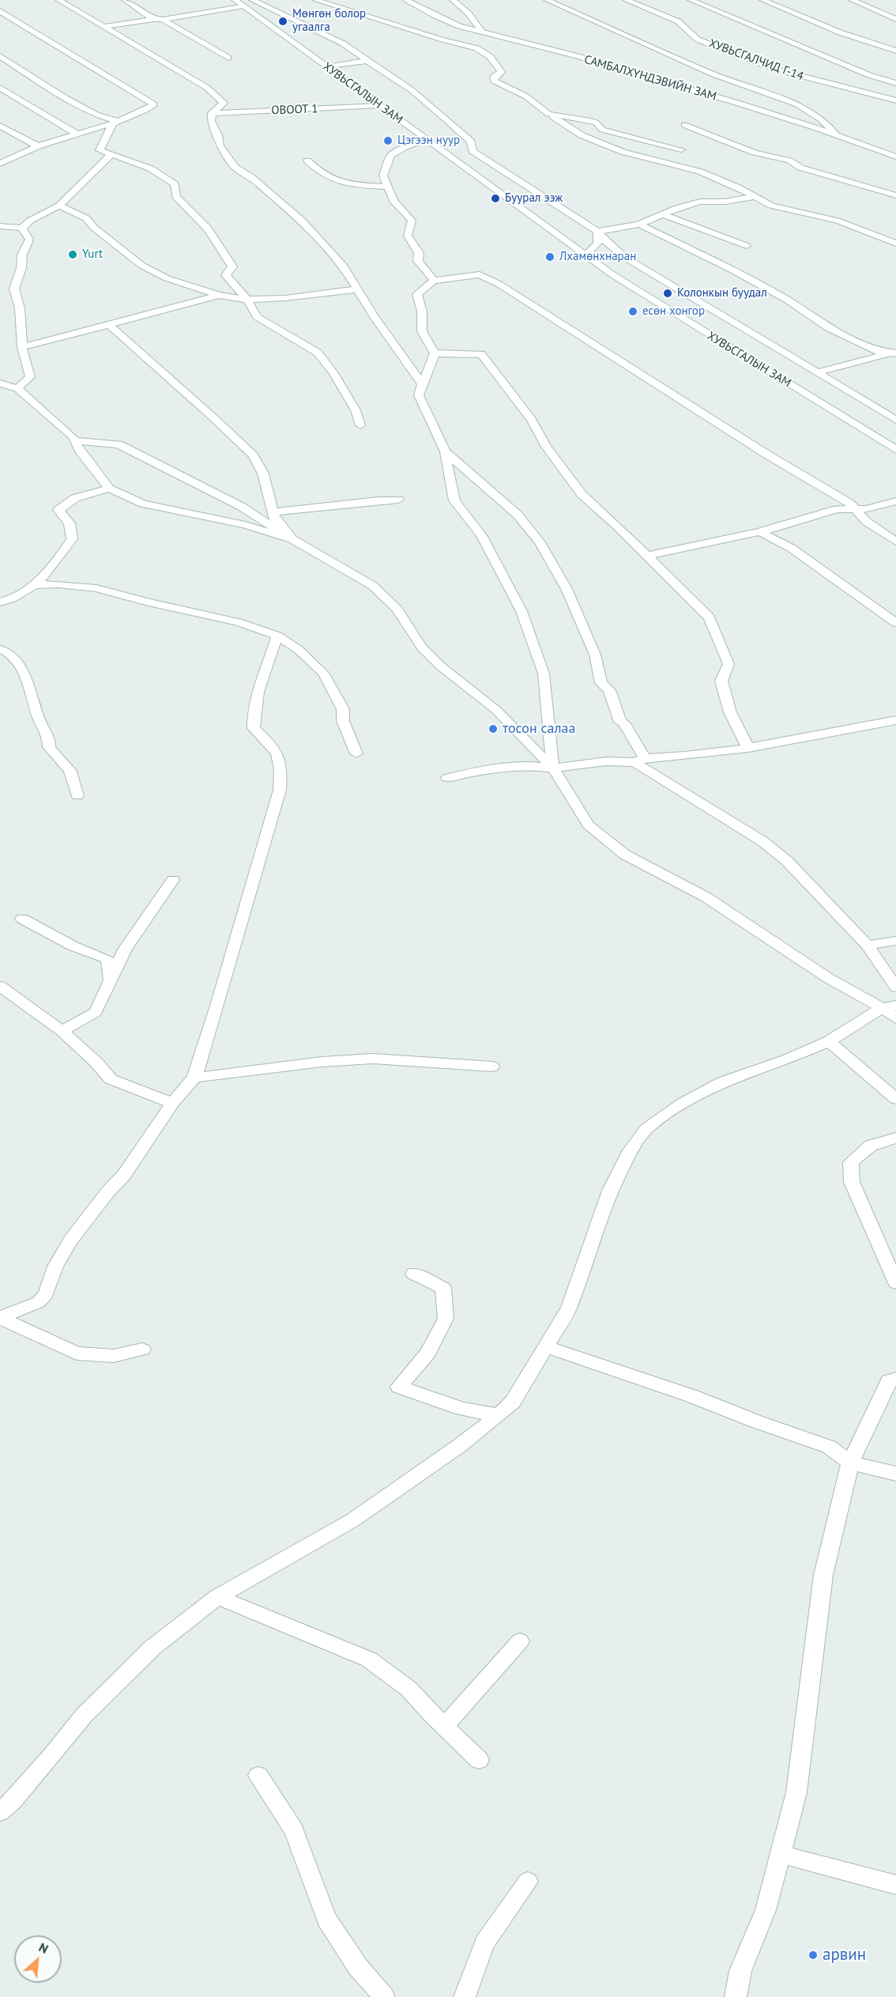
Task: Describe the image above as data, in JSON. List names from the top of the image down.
{
  "streets": {
    "street": [
      "ХУВЬСГАЛЧИД Г-14",
      "САМБАЛХҮНДЭВИЙН ЗАМ",
      "ХУВЬСГАЛЫН ЗАМ",
      "ОВООТ 1"
    ]
  },
  "crossings": [
    ["ХУВЬСГАЛЫН ЗАМ", "ОВООТ 1"]
  ],
  "places": [
    "Мөнгөн болор угаалга",
    "Цэгээн нуур",
    "Буурал ээж",
    "Yurt",
    "Лхамөнхнаран",
    "Колонкын буудал",
    "есөн хонгор",
    "тосон салаа",
    "арвин"
  ],
  "north": "top right"
}
